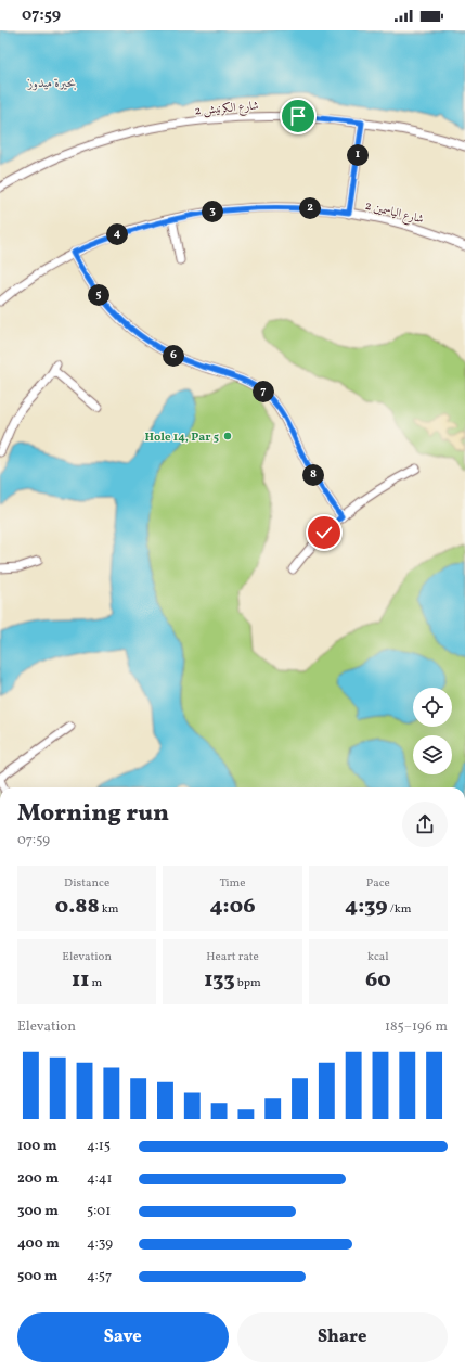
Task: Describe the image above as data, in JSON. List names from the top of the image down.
{
  "streets": {
    "street": ["شارع الكرنيش 2", "شارع الياسمين 2"]
  },
  "water": ["بحيرة ميدوز"],
  "places": ["Hole 14, Par 5"],
  "page": {
    "status": "07:59",
    "pins": [
      "1",
      "2",
      "3",
      "4",
      "5",
      "6",
      "7",
      "8"
    ],
    "heading": ["Morning run", "07:59"],
    "stats": [
      ["Distance", "0.88 km"],
      ["Time", "4:06"],
      ["Pace", "4:39 /km"],
      ["Elevation", "11 m"],
      ["Heart rate", "133 bpm"],
      ["kcal", "60"]
    ],
    "chart": ["Elevation", "185–196 m"],
    "list": [
      {
        "name": "100 m",
        "note": "4:15"
      },
      {
        "name": "200 m",
        "note": "4:41"
      },
      {
        "name": "300 m",
        "note": "5:01"
      },
      {
        "name": "400 m",
        "note": "4:39"
      },
      {
        "name": "500 m",
        "note": "4:57"
      }
    ],
    "buttons": ["Save", "Share"]
  }
}
